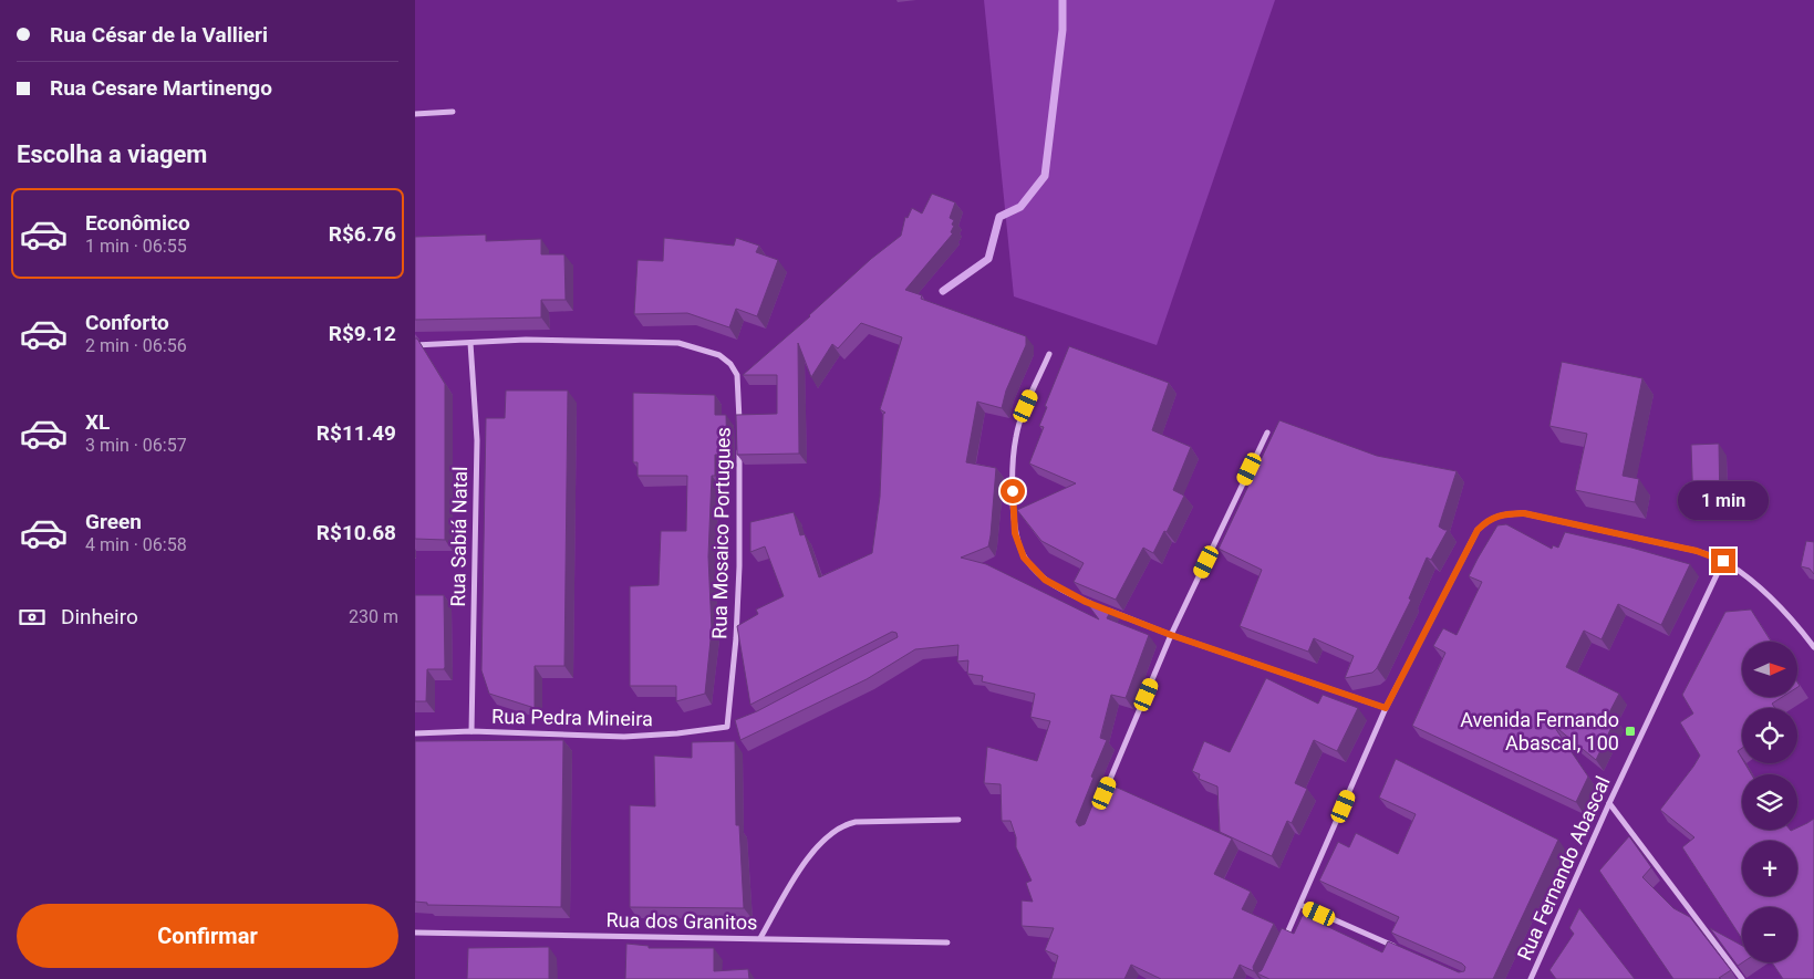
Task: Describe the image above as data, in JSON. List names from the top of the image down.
{
  "streets": {
    "street": [
      "Rua Mosaico Portugues",
      "Rua Sabiá Natal",
      "Rua Pedra Mineira",
      "Rua Fernando Abascal",
      "Rua dos Granitos"
    ]
  },
  "crossings": [
    ["Rua Mosaico Portugues", "Rua Sabiá Natal"],
    ["Rua Mosaico Portugues", "Rua Pedra Mineira"],
    ["Rua Sabiá Natal", "Rua Pedra Mineira"]
  ],
  "places": {
    "transit": ["Avenida Fernando Abascal, 100"]
  },
  "north": "right",
  "page": {
    "banner": ["Rua César de la Vallieri", "Rua Cesare Martinengo"],
    "heading": "Escolha a viagem",
    "list": [
      {
        "name": "Econômico",
        "note": "1 min · 06:55",
        "value": "R$6.76"
      },
      {
        "name": "Conforto",
        "note": "2 min · 06:56",
        "value": "R$9.12"
      },
      {
        "name": "XL",
        "note": "3 min · 06:57",
        "value": "R$11.49"
      },
      {
        "name": "Green",
        "note": "4 min · 06:58",
        "value": "R$10.68"
      }
    ],
    "bubble": "1 min",
    "pay": ["Dinheiro", "230 m"],
    "map_buttons": ["+", "−"],
    "buttons": "Confirmar"
  }
}
